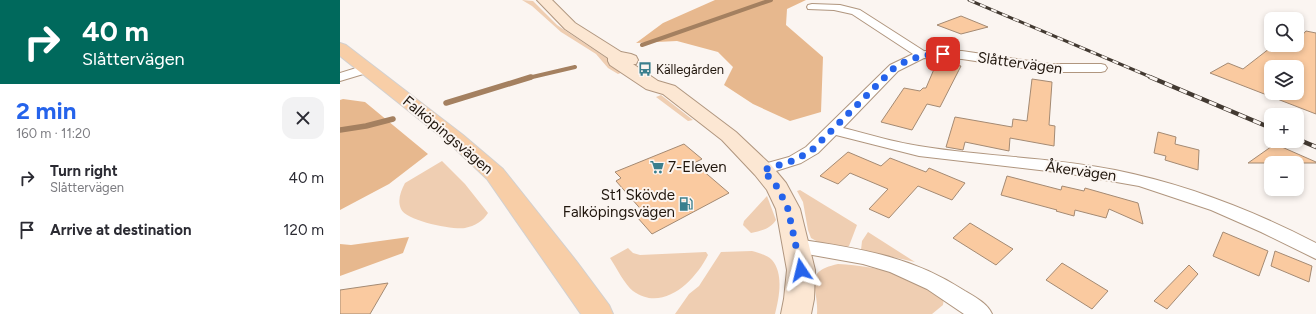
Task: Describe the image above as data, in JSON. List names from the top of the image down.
{
  "streets": {
    "main road": ["Falköpingsvägen"],
    "street": ["Slåttervägen", "Åkervägen"]
  },
  "crossings": [
    ["Slåttervägen", "Åkervägen"]
  ],
  "places": {
    "bus stop": ["Källegården"],
    "supermarket": ["7-Eleven"],
    "fuel station": ["St1 Skövde Falköpingsvägen"]
  },
  "page": {
    "turn": ["40 m", "Slåttervägen"],
    "map_buttons": ["+", "−"],
    "heading": ["2 min", "160 m · 11:20"],
    "list": [
      {
        "name": "Turn right",
        "note": "Slåttervägen",
        "value": "40 m"
      },
      {
        "name": "Arrive at destination",
        "value": "120 m"
      }
    ]
  }
}
